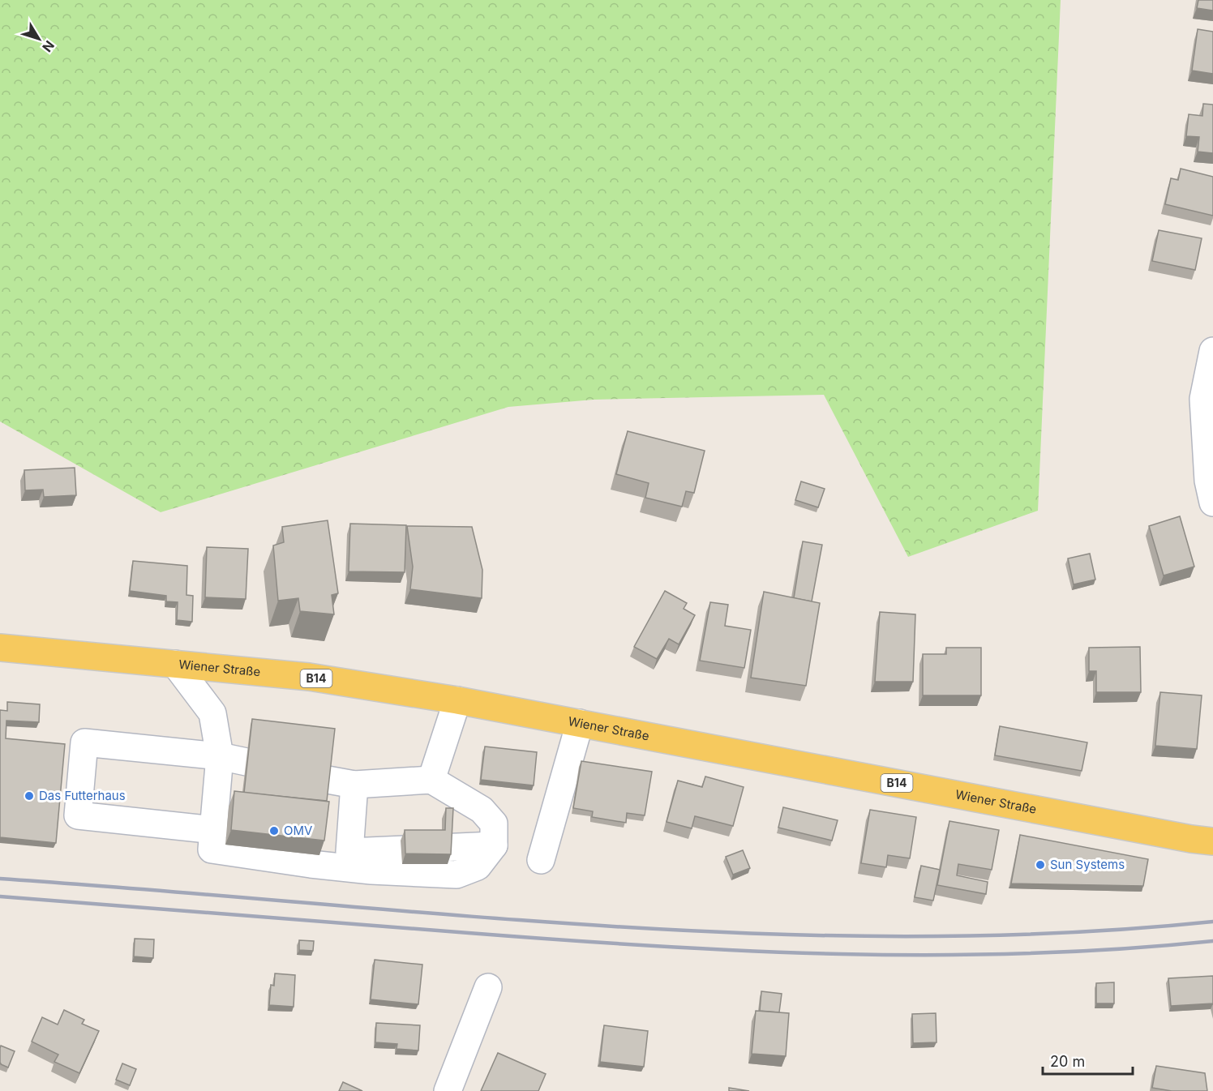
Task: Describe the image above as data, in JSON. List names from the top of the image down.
{
  "streets": {
    "main road": ["Wiener Straße", "B14"]
  },
  "places": ["Das Futterhaus", "OMV", "Sun Systems"],
  "scale_bar": "20 m",
  "north": "bottom right"
}
